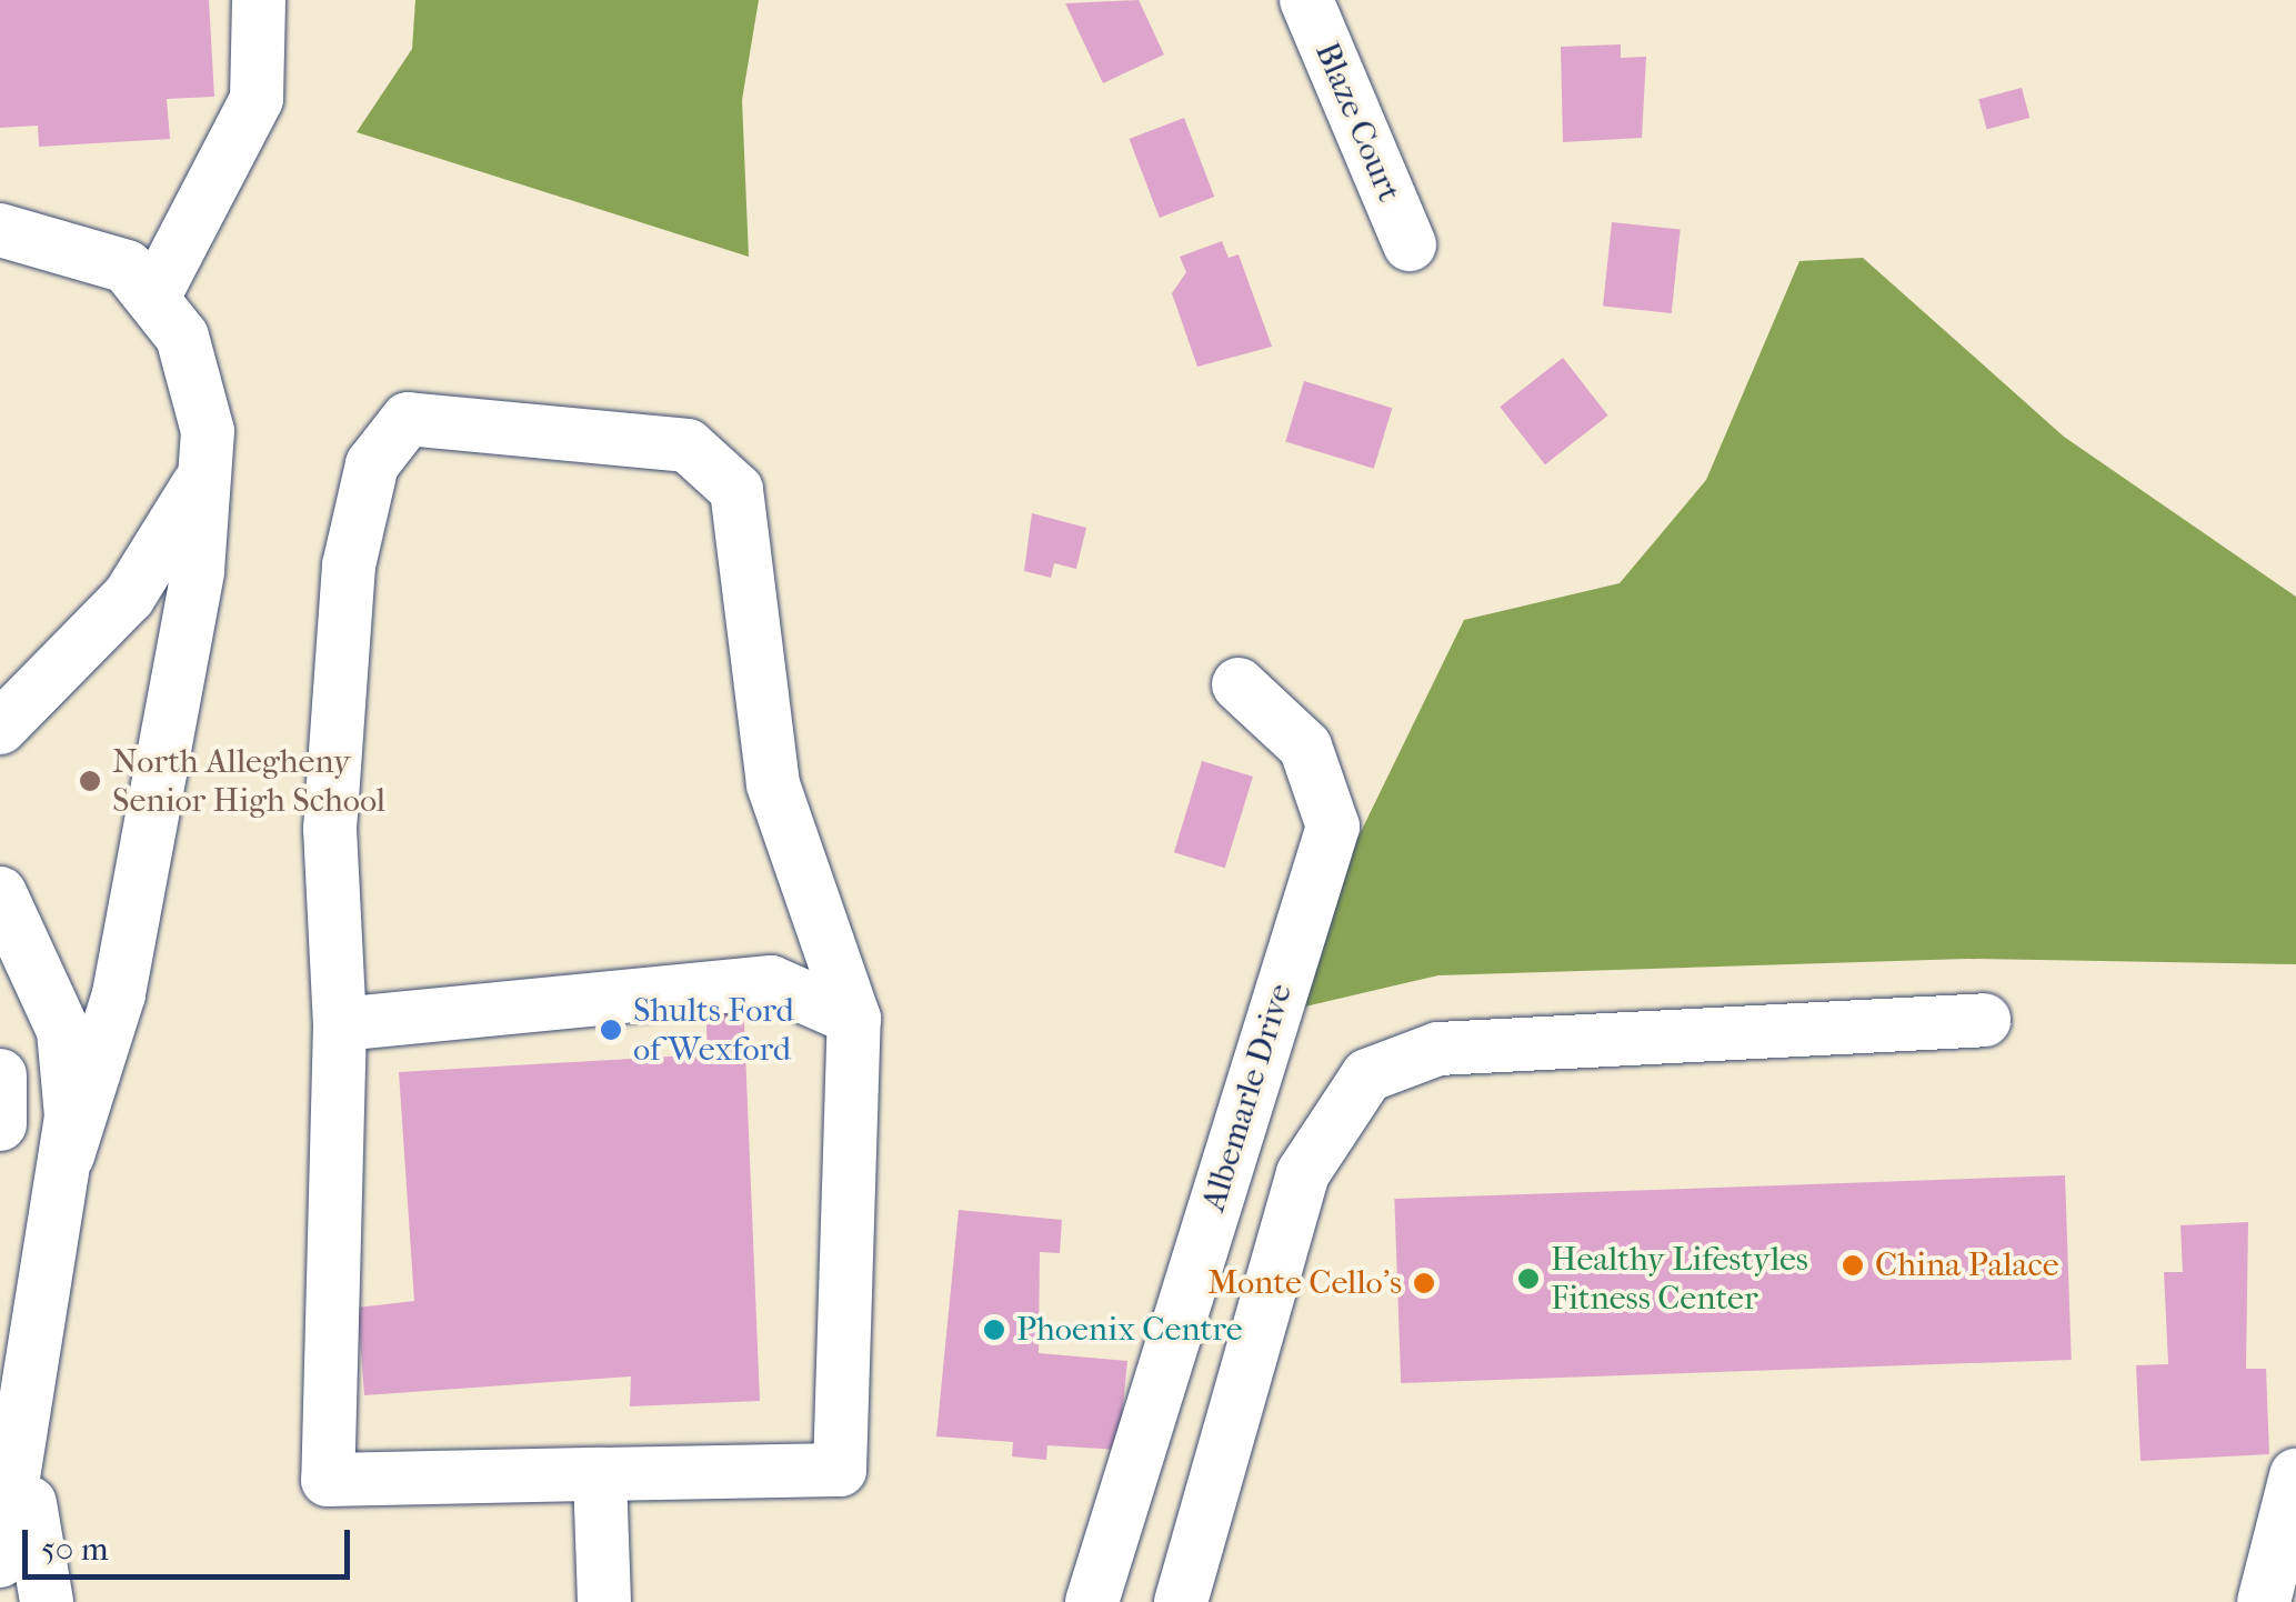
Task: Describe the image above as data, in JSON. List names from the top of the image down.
{
  "streets": {
    "street": ["Blaze Court", "Albemarle Drive"]
  },
  "places": [
    "North Allegheny Senior High School",
    "Shults Ford of Wexford",
    "China Palace",
    "Healthy Lifestyles Fitness Center",
    "Monte Cello's",
    "Phoenix Centre"
  ],
  "scale_bar": "50 m"
}
